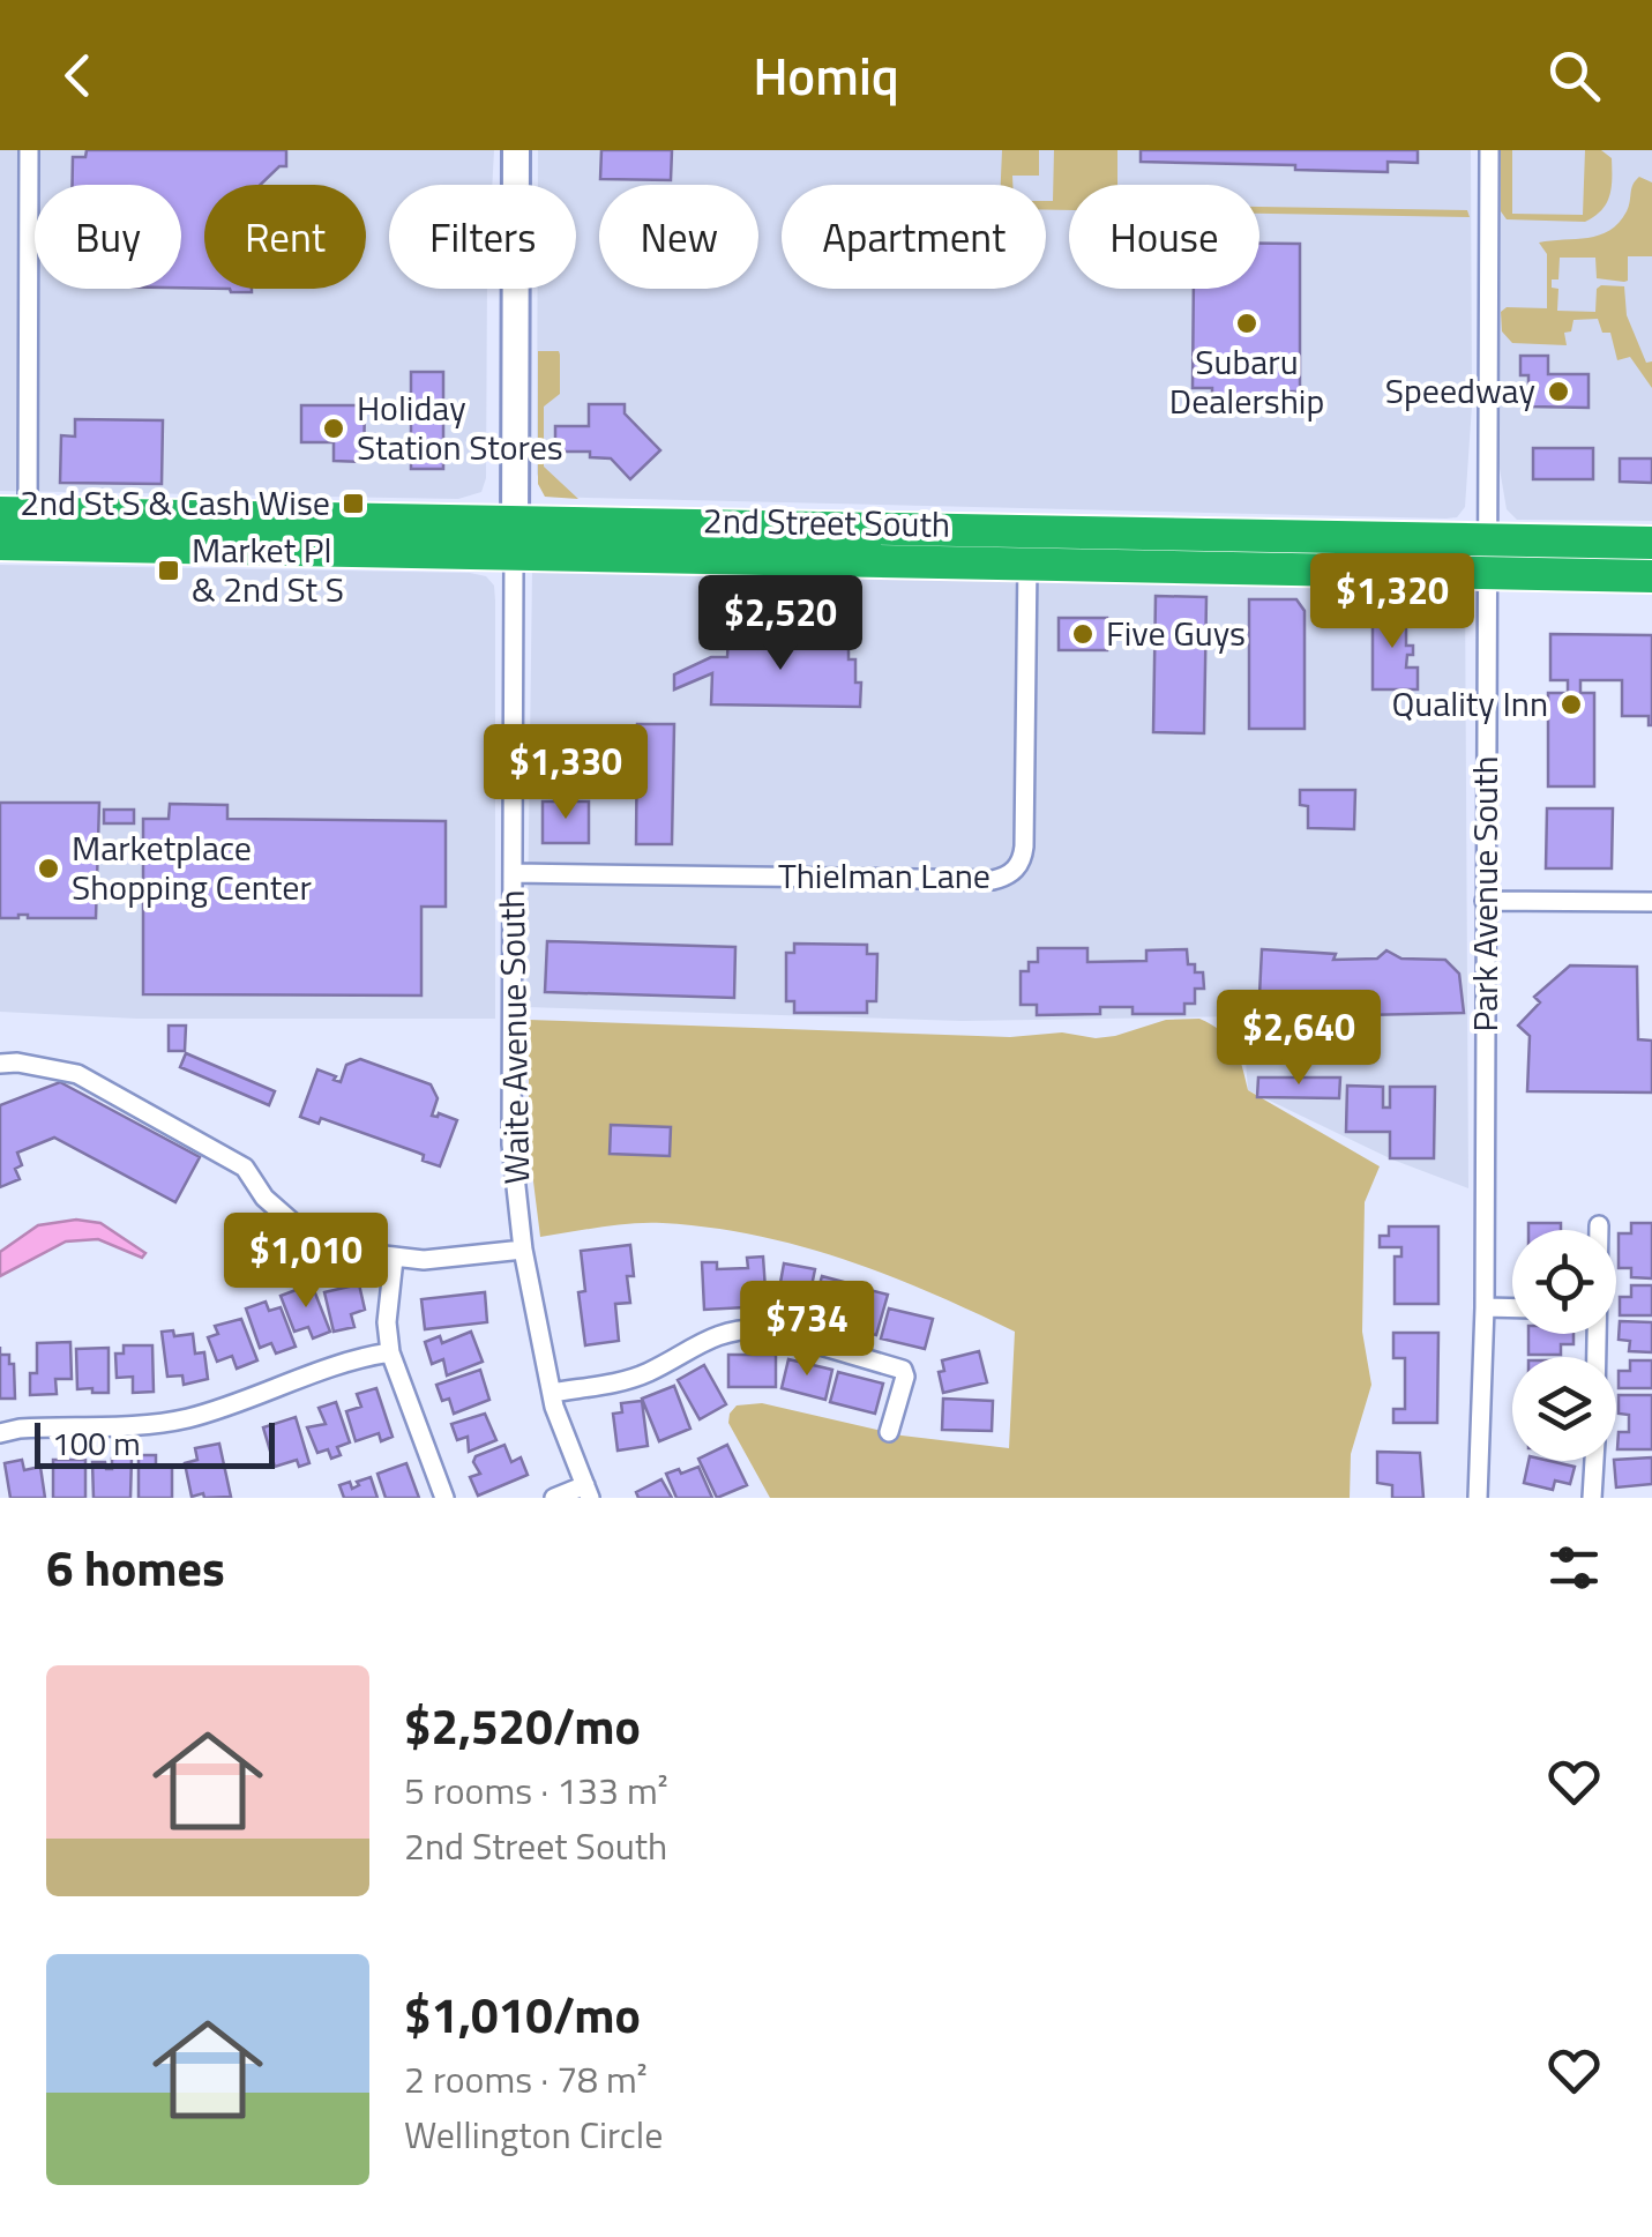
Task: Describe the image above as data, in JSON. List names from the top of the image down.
{
  "streets": {
    "highway": ["2nd Street South"],
    "street": ["Thielman Lane", "Park Avenue South", "Waite Avenue South"]
  },
  "crossings": [
    ["2nd Street South", "Thielman Lane"],
    ["2nd Street South", "Park Avenue South"],
    ["2nd Street South", "Waite Avenue South"],
    ["Thielman Lane", "Waite Avenue South"]
  ],
  "places": {
    "other": [
      "Subaru Dealership",
      "Speedway",
      "Holiday Station Stores",
      "Five Guys",
      "Quality Inn",
      "Marketplace Shopping Center"
    ],
    "transit": ["2nd St S & Cash Wise", "Market Pl & 2nd St S"]
  },
  "scale_bar": "100 m",
  "page": {
    "header": "Homiq",
    "chip": [
      "Buy",
      "Rent",
      "Filters",
      "New",
      "Apartment",
      "House"
    ],
    "price": [
      "$1,320",
      "$2,520",
      "$1,330",
      "$2,640",
      "$1,010",
      "$734"
    ],
    "scale": "100 m",
    "heading": "6 homes",
    "list": [
      {
        "name": "$2,520/mo",
        "note": "5 rooms · 133 m² · 2nd Street South"
      },
      {
        "name": "$1,010/mo",
        "note": "2 rooms · 78 m² · Wellington Circle"
      }
    ]
  }
}
